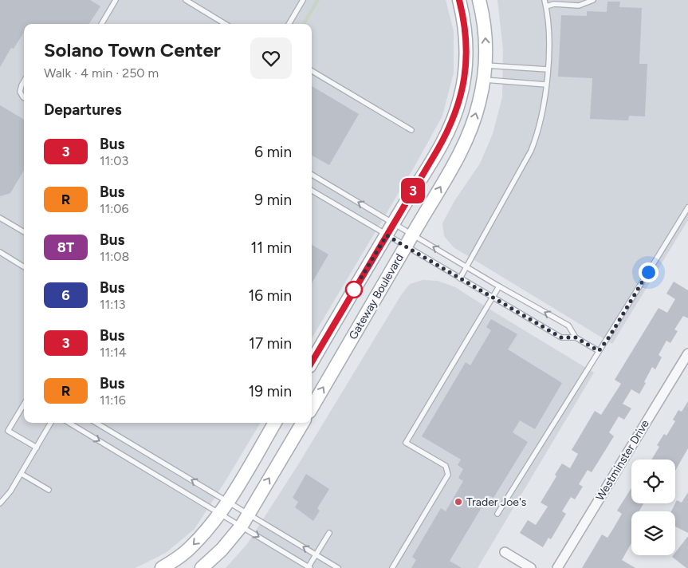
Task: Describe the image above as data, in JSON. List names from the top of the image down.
{
  "streets": {
    "street": ["Gateway Boulevard", "Westminster Drive"]
  },
  "places": ["Trader Joe's"],
  "lines": ["bus line 3"],
  "page": {
    "on_map": "3",
    "heading": [
      ["Solano Town Center", "Walk · 4 min · 250 m"],
      "Departures"
    ],
    "list": [
      {
        "mark": "3",
        "name": "Bus",
        "note": "11:03",
        "value": "6 min"
      },
      {
        "mark": "R",
        "name": "Bus",
        "note": "11:06",
        "value": "9 min"
      },
      {
        "mark": "8T",
        "name": "Bus",
        "note": "11:08",
        "value": "11 min"
      },
      {
        "mark": "6",
        "name": "Bus",
        "note": "11:13",
        "value": "16 min"
      },
      {
        "mark": "3",
        "name": "Bus",
        "note": "11:14",
        "value": "17 min"
      },
      {
        "mark": "R",
        "name": "Bus",
        "note": "11:16",
        "value": "19 min"
      }
    ]
  }
}
